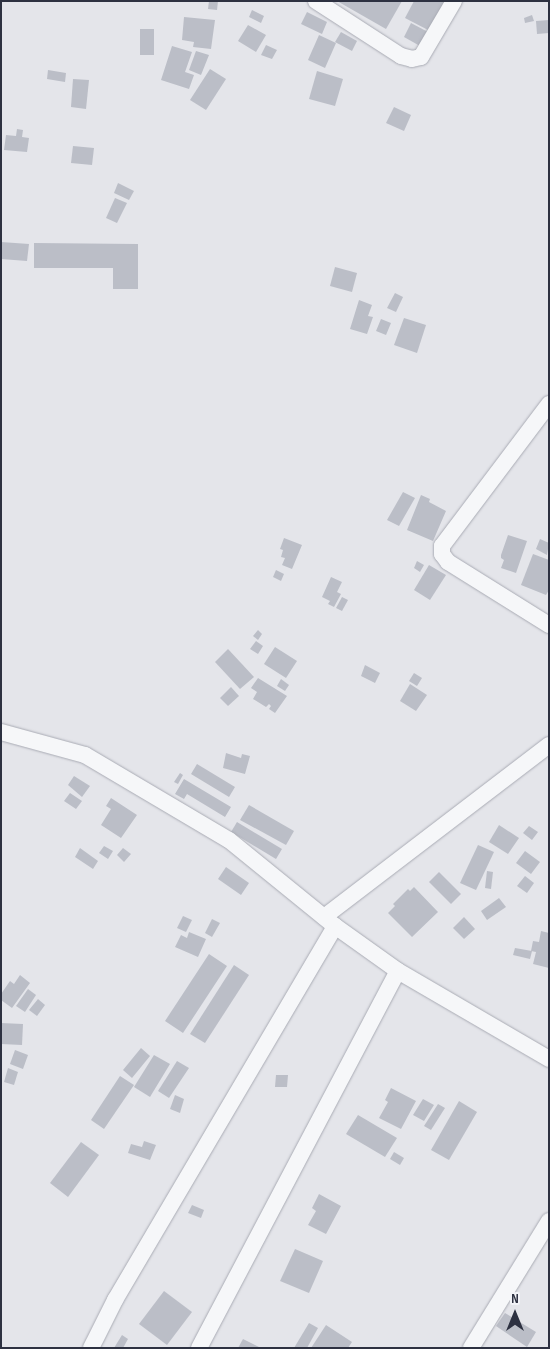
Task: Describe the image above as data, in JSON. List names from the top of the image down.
{
  "north": "top"
}
